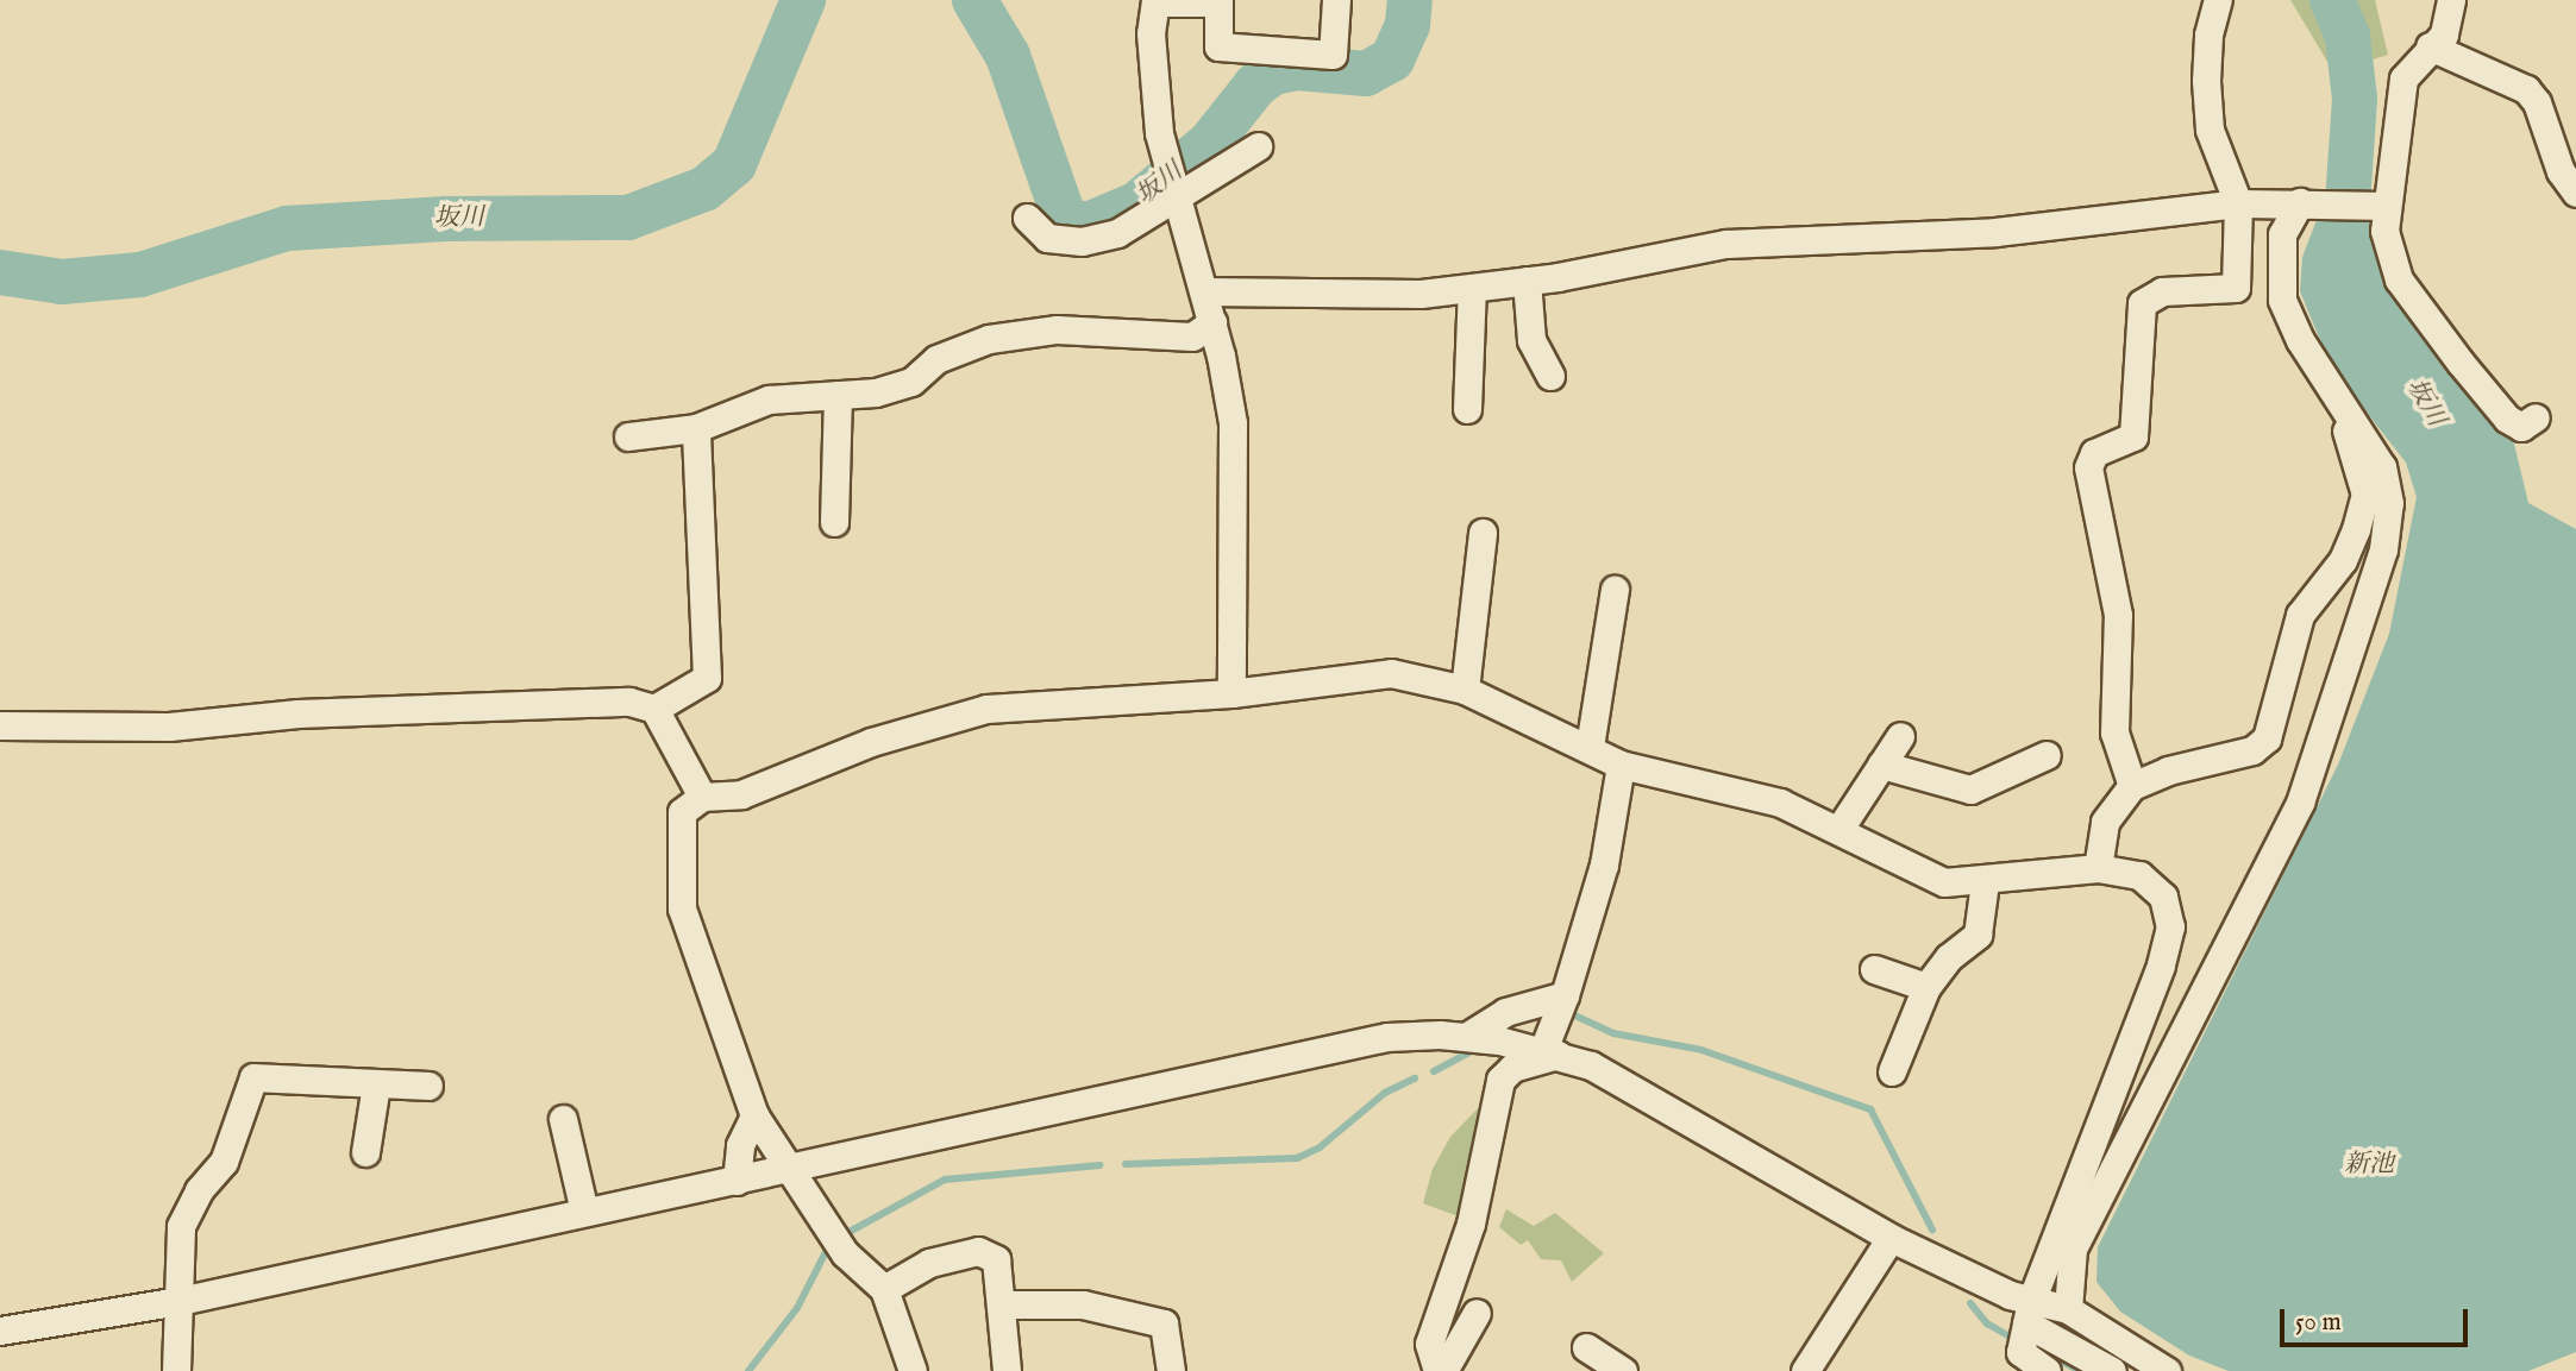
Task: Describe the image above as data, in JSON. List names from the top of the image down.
{
  "water": ["坂川", "新池"],
  "scale_bar": "50 m"
}
